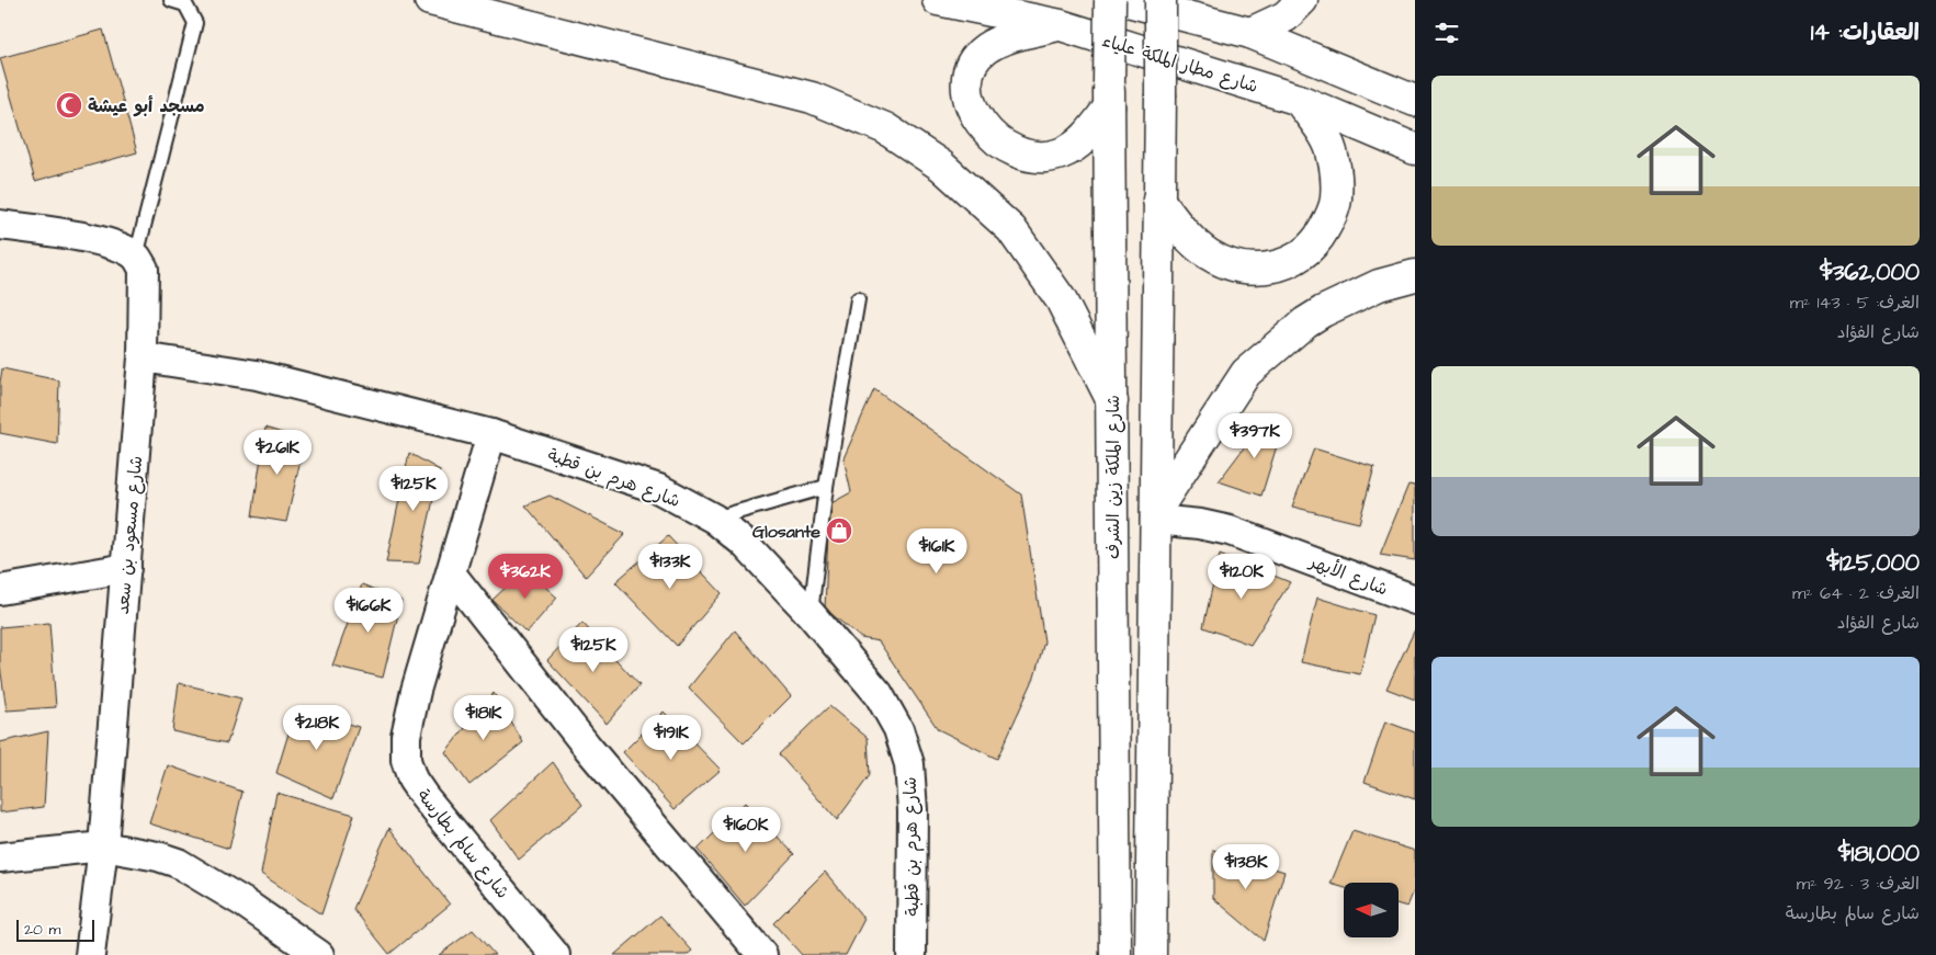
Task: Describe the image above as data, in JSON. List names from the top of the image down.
{
  "streets": {
    "main road": ["شارع مطار الملكة علياء", "شارع الملكة زين الشرف"],
    "street": [
      "شارع هرم بن قطبة",
      "شارع مسعود بن سعد",
      "شارع الأبهر",
      "شارع سالم بطارسة"
    ]
  },
  "crossings": [
    ["شارع هرم بن قطبة", "شارع مسعود بن سعد"],
    ["شارع هرم بن قطبة", "شارع سالم بطارسة"]
  ],
  "places": {
    "mosque": ["مسجد أبو عيشة"],
    "shop": ["Glosante"]
  },
  "scale_bar": "20 m",
  "north": "left",
  "page": {
    "heading": "العقارات: 14",
    "list": [
      {
        "name": "$362,000",
        "note": "الغرف: 5 · 143 m² · شارع الفؤاد"
      },
      {
        "name": "$125,000",
        "note": "الغرف: 2 · 64 m² · شارع الفؤاد"
      },
      {
        "name": "$181,000",
        "note": "الغرف: 3 · 92 m² · شارع سالم بطارسة"
      }
    ],
    "price": [
      "$397K",
      "$261K",
      "$125K",
      "$161K",
      "$133K",
      "$362K",
      "$120K",
      "$166K",
      "$125K",
      "$181K",
      "$218K",
      "$191K",
      "$160K",
      "$138K"
    ],
    "scale": "20 m"
  }
}
